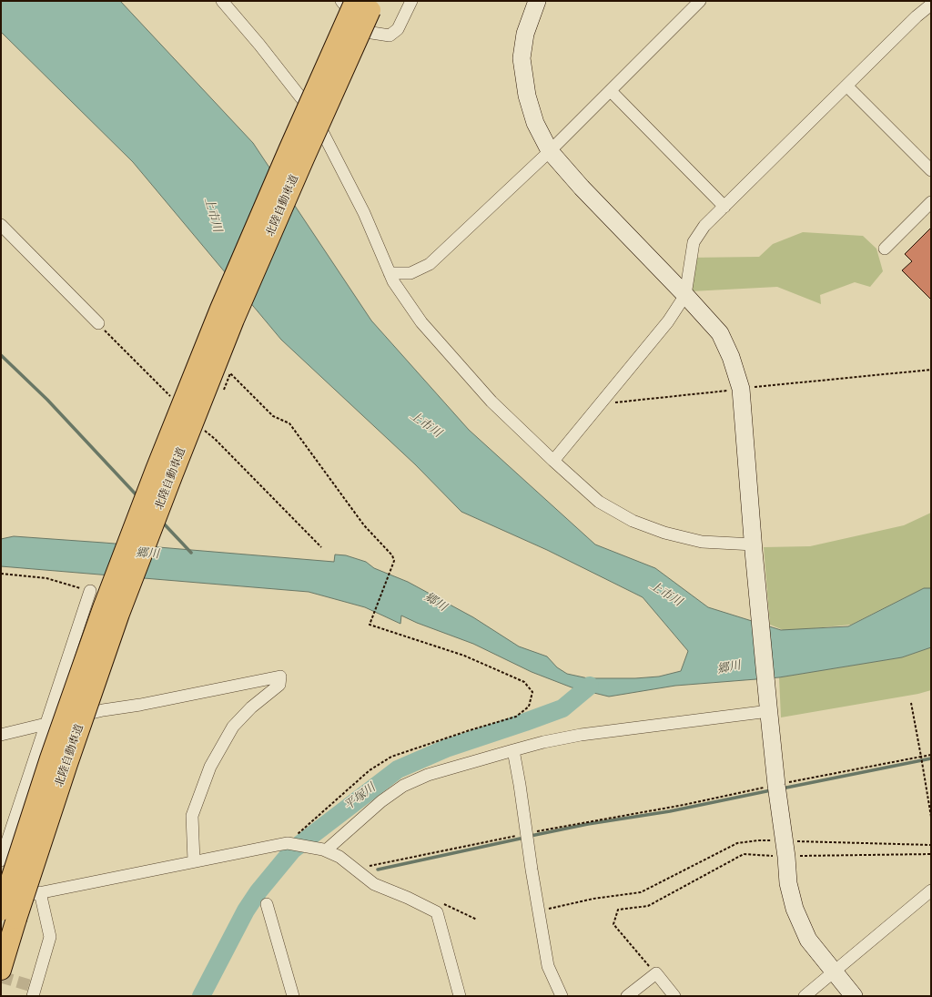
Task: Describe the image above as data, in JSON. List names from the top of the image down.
{
  "streets": {
    "highway": ["北陸自動車道"]
  },
  "water": ["上市川", "郷川", "平塚川"]
}
